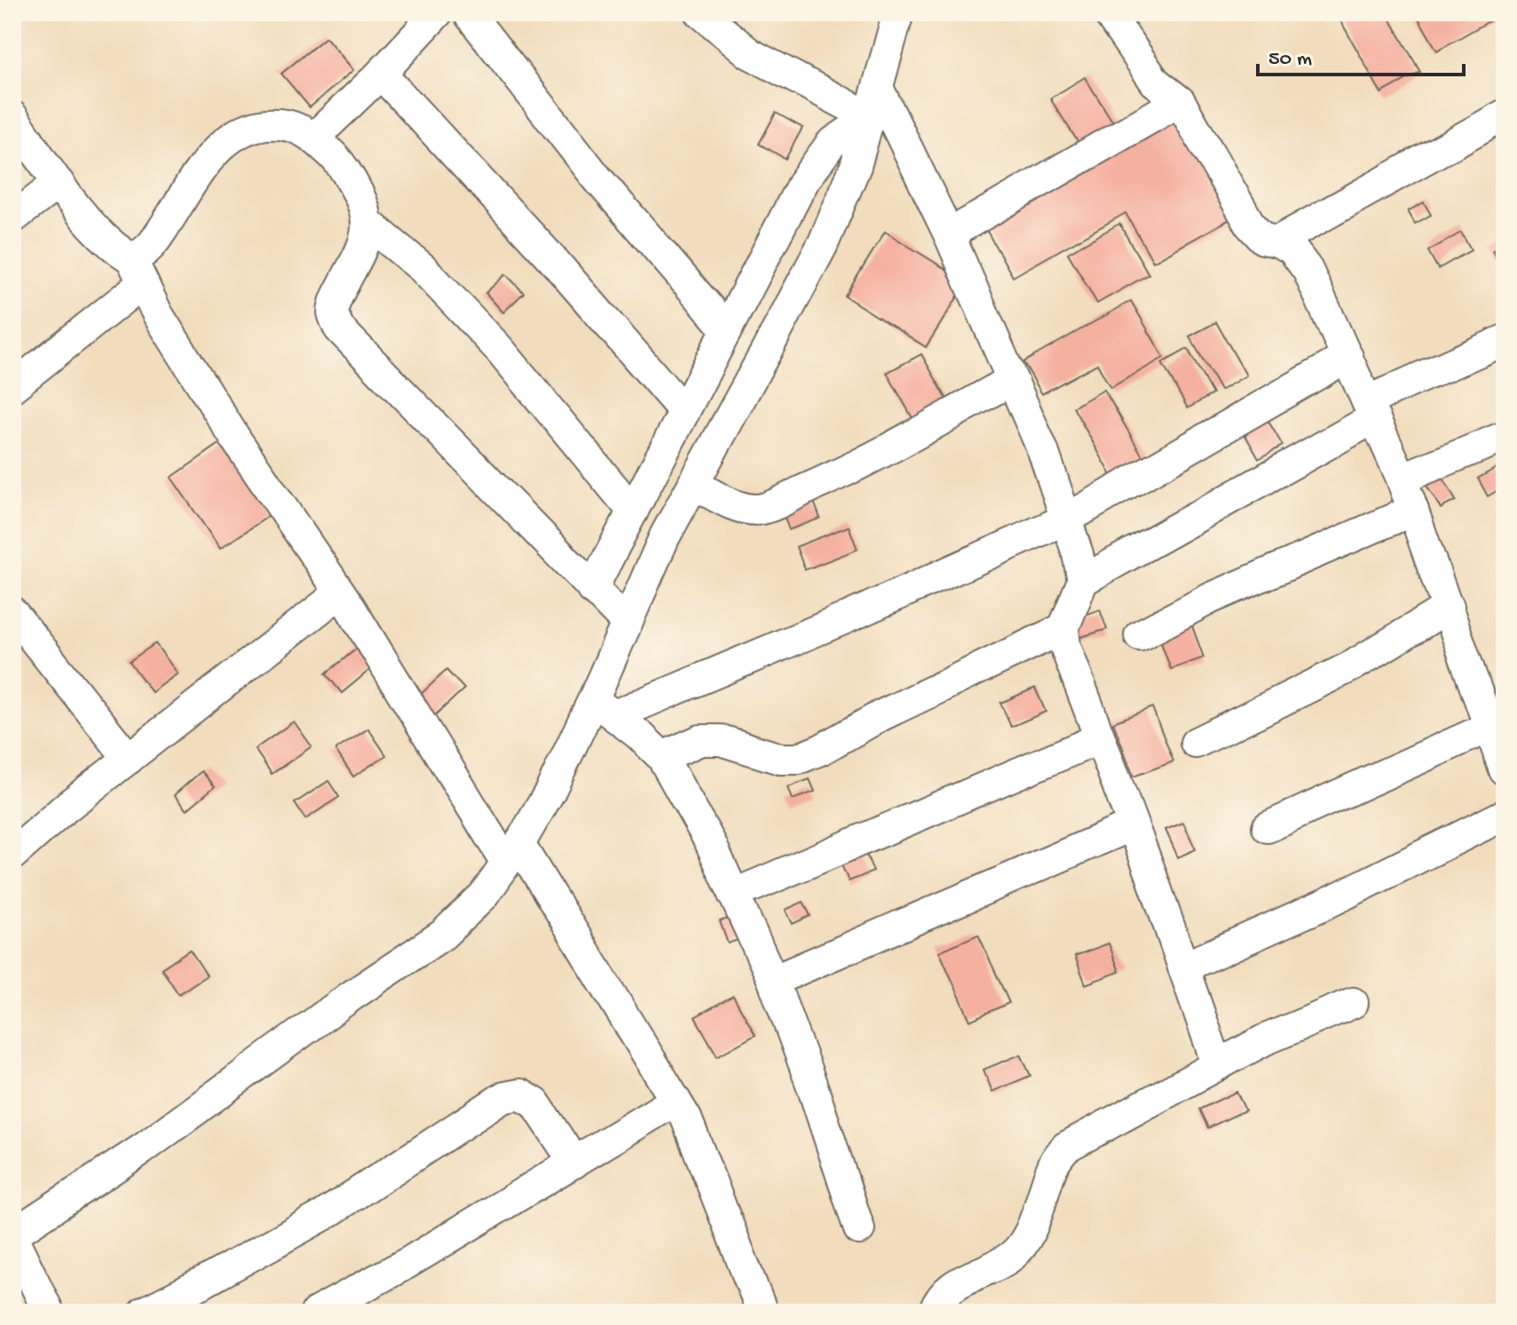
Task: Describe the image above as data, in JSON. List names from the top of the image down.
{
  "scale_bar": "50 m"
}
